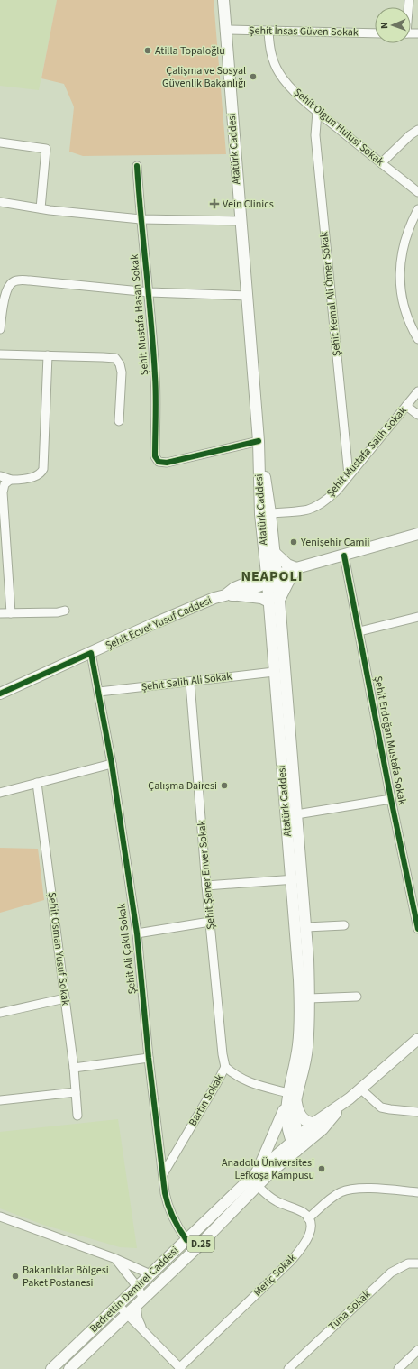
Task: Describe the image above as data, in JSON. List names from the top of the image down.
{
  "streets": {
    "main road": [
      "Atatürk Caddesi",
      "Şehit Ecvet Yusuf Caddesi",
      "D.25",
      "Bedrettin Demirel Caddesi"
    ],
    "street": [
      "Şehit İnsas Güven Sokak",
      "Şehit Olgun Hulusi Sokak",
      "Şehit Kemal Ali Ömer Sokak",
      "Şehit Mustafa Hasan Sokak",
      "Şehit Mustafa Salih Sokak",
      "Şehit Salih Ali Sokak",
      "Şehit Erdoğan Mustafa Sokak",
      "Şehit Şener Enver Sokak",
      "Şehit Osman Yusuf Sokak",
      "Şehit Ali Çakıl Sokak",
      "Bartın Sokak",
      "Meriç Sokak",
      "Tuna Sokak"
    ]
  },
  "crossings": [
    ["Şehit İnsas Güven Sokak", "Şehit Olgun Hulusi Sokak"],
    ["Şehit İnsas Güven Sokak", "Atatürk Caddesi"],
    ["Şehit Olgun Hulusi Sokak", "Şehit Kemal Ali Ömer Sokak"],
    ["Atatürk Caddesi", "Şehit Mustafa Hasan Sokak"],
    ["Atatürk Caddesi", "Şehit Mustafa Salih Sokak"],
    ["Atatürk Caddesi", "Şehit Ecvet Yusuf Caddesi"],
    ["Atatürk Caddesi", "Şehit Salih Ali Sokak"],
    ["Atatürk Caddesi", "Bartın Sokak"],
    ["Atatürk Caddesi", "Bedrettin Demirel Caddesi"],
    ["Şehit Kemal Ali Ömer Sokak", "Şehit Mustafa Salih Sokak"],
    ["Şehit Ecvet Yusuf Caddesi", "Şehit Erdoğan Mustafa Sokak"],
    ["Şehit Ecvet Yusuf Caddesi", "Şehit Ali Çakıl Sokak"],
    ["Şehit Salih Ali Sokak", "Şehit Şener Enver Sokak"],
    ["Şehit Salih Ali Sokak", "Şehit Ali Çakıl Sokak"],
    ["Şehit Şener Enver Sokak", "Bartın Sokak"],
    ["Şehit Ali Çakıl Sokak", "Bartın Sokak"],
    ["Şehit Ali Çakıl Sokak", "Bedrettin Demirel Caddesi"]
  ],
  "districts": ["NEAPOLI"],
  "places": {
    "other": [
      "Atilla Topaloğlu",
      "Çalişma ve Sosyal Güvenlik Bakanlığı",
      "Yenişehir Camii",
      "Çalışma Dairesi",
      "Anadolu Üniversitesi Lefkoşa Kampusu",
      "Bakanlıklar Bölgesi Paket Postanesi"
    ],
    "health": ["Vein Clinics"]
  },
  "north": "left"
}
